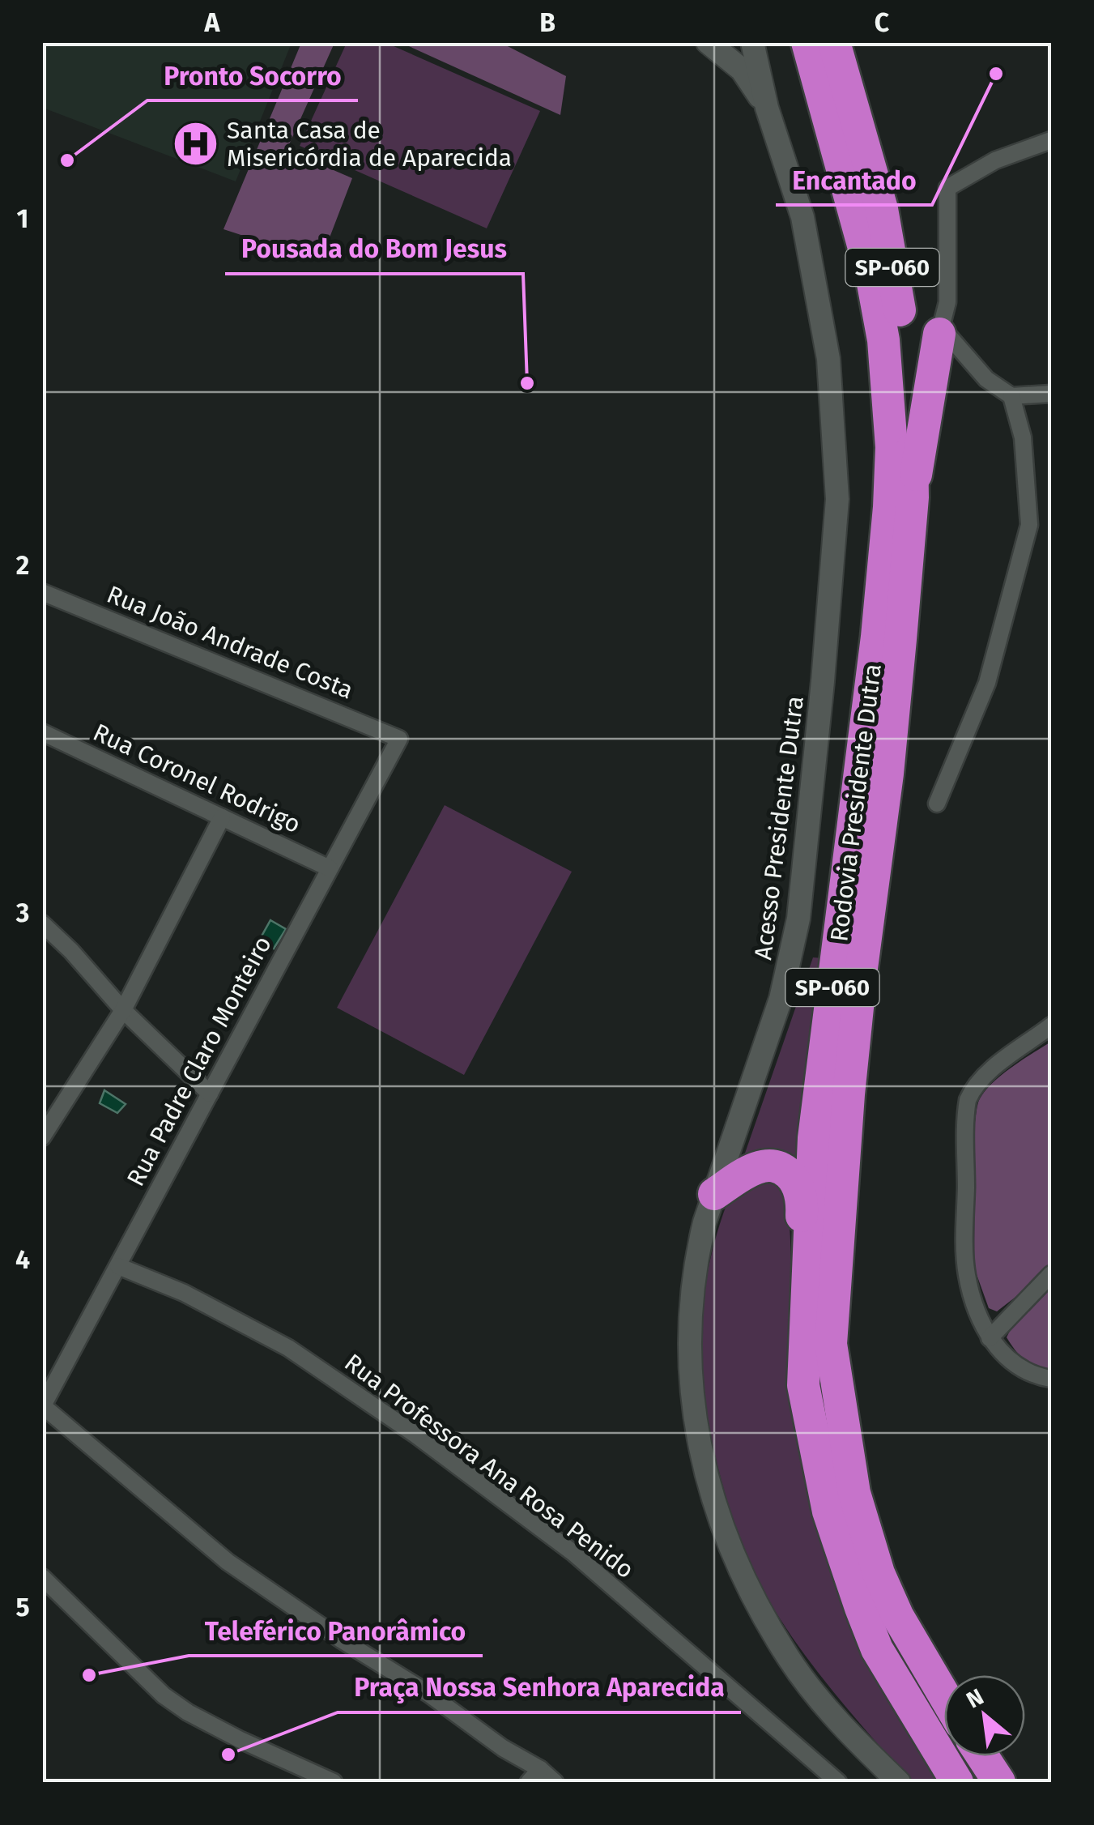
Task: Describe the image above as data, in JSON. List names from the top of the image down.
{
  "streets": {
    "highway": ["SP-060", "Rodovia Presidente Dutra"],
    "street": [
      "Rua João Andrade Costa",
      "Rua Coronel Rodrigo",
      "Acesso Presidente Dutra",
      "Rua Padre Claro Monteiro",
      "Rua Professora Ana Rosa Penido"
    ]
  },
  "crossings": [
    ["Rua João Andrade Costa", "Rua Padre Claro Monteiro"],
    ["Rua Coronel Rodrigo", "Rua Padre Claro Monteiro"],
    ["Rua Padre Claro Monteiro", "Rua Professora Ana Rosa Penido"]
  ],
  "places": {
    "other": [
      "Encantado",
      "Pronto Socorro",
      "Pousada do Bom Jesus",
      "Teleférico Panorâmico",
      "Praça Nossa Senhora Aparecida"
    ],
    "hospital": ["Santa Casa de Misericórdia de Aparecida"]
  },
  "north": "top left",
  "grid": {
    "columns": ["A", "B", "C"],
    "rows": [
      "1",
      "2",
      "3",
      "4",
      "5"
    ]
  }
}
